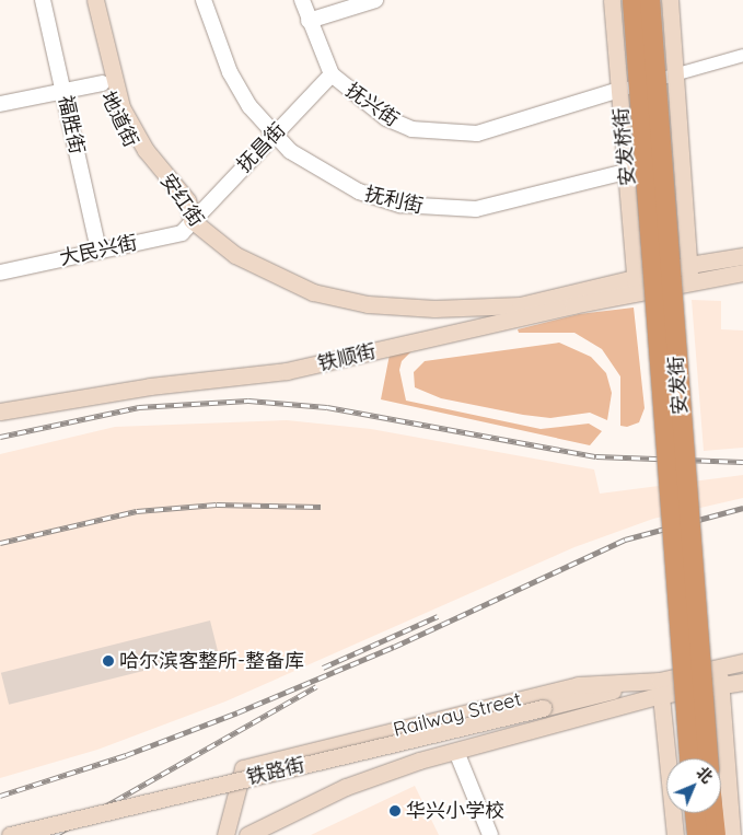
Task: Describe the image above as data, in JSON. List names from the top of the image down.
{
  "streets": {
    "highway": ["安发街"],
    "main road": [
      "地道街",
      "安发桥街",
      "安红街",
      "铁顺街",
      "Railway Street",
      "铁路街"
    ],
    "street": [
      "抚兴街",
      "福胜街",
      "抚昌街",
      "抚利街",
      "大民兴街"
    ]
  },
  "crossings": [
    ["抚兴街", "安发桥街"],
    ["抚兴街", "抚昌街"],
    ["地道街", "抚昌街"],
    ["地道街", "安红街"],
    ["地道街", "大民兴街"],
    ["福胜街", "大民兴街"],
    ["安发桥街", "抚利街"],
    ["安发桥街", "铁顺街"],
    ["抚昌街", "安红街"],
    ["抚昌街", "抚利街"],
    ["抚昌街", "大民兴街"],
    ["安红街", "大民兴街"],
    ["安红街", "铁顺街"],
    ["Railway Street", "铁路街"]
  ],
  "places": ["哈尔滨客整所-整备库", "华兴小学校"],
  "north": "top right"
}
